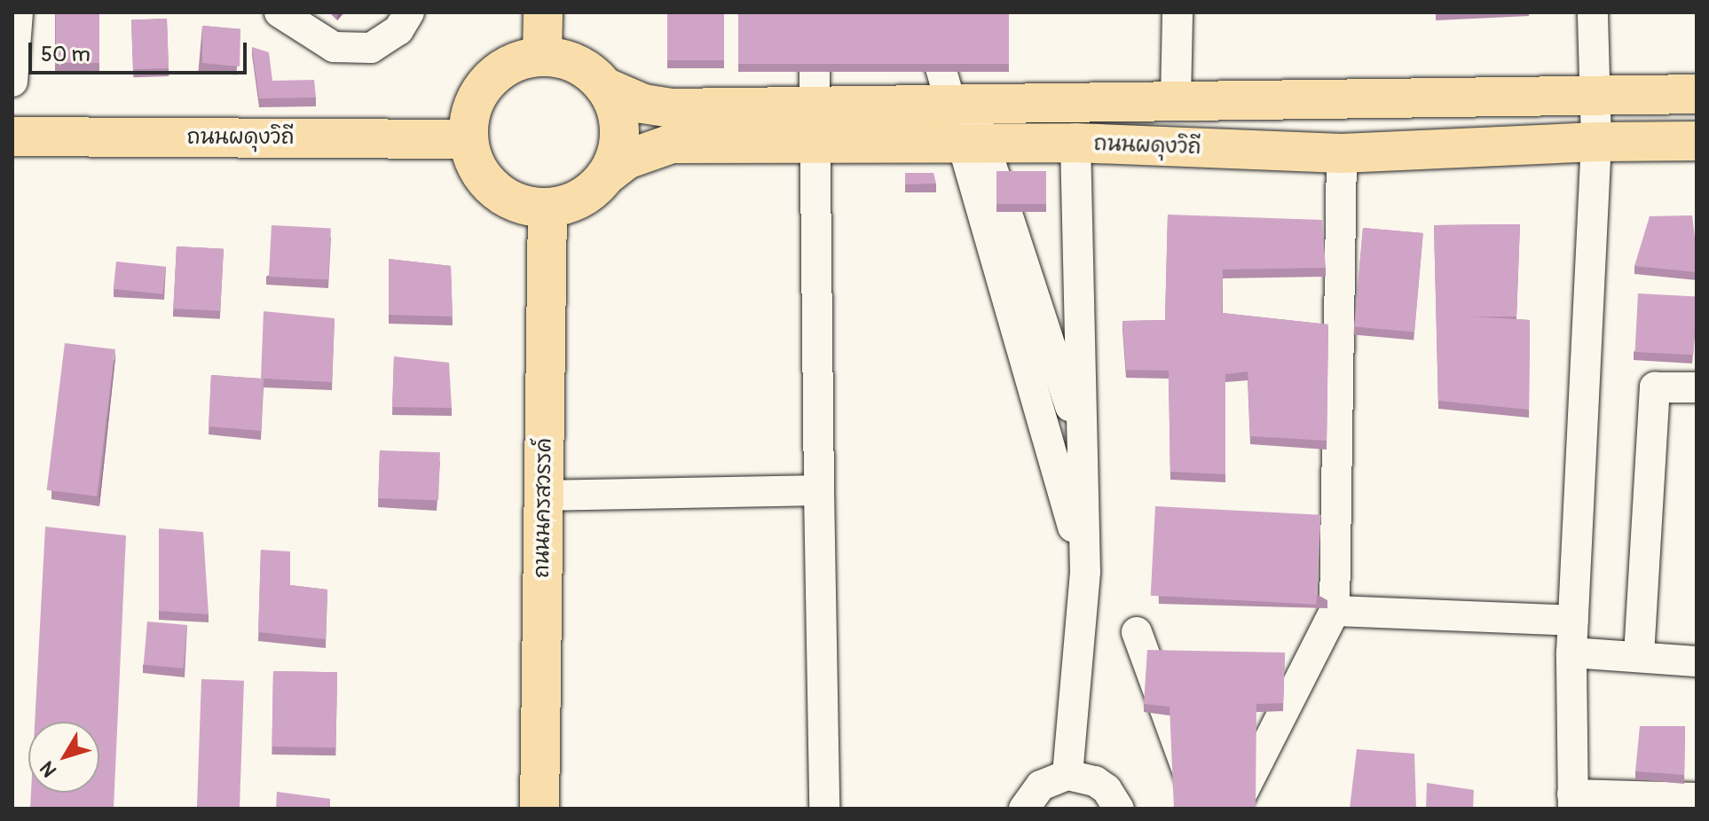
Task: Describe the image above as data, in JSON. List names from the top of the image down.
{
  "streets": {
    "main road": ["ถนนผดุงวิถี", "ถนนนครสวรรค์"]
  },
  "crossings": [
    ["ถนนผดุงวิถี", "ถนนนครสวรรค์"]
  ],
  "scale_bar": "50 m",
  "north": "bottom left"
}
